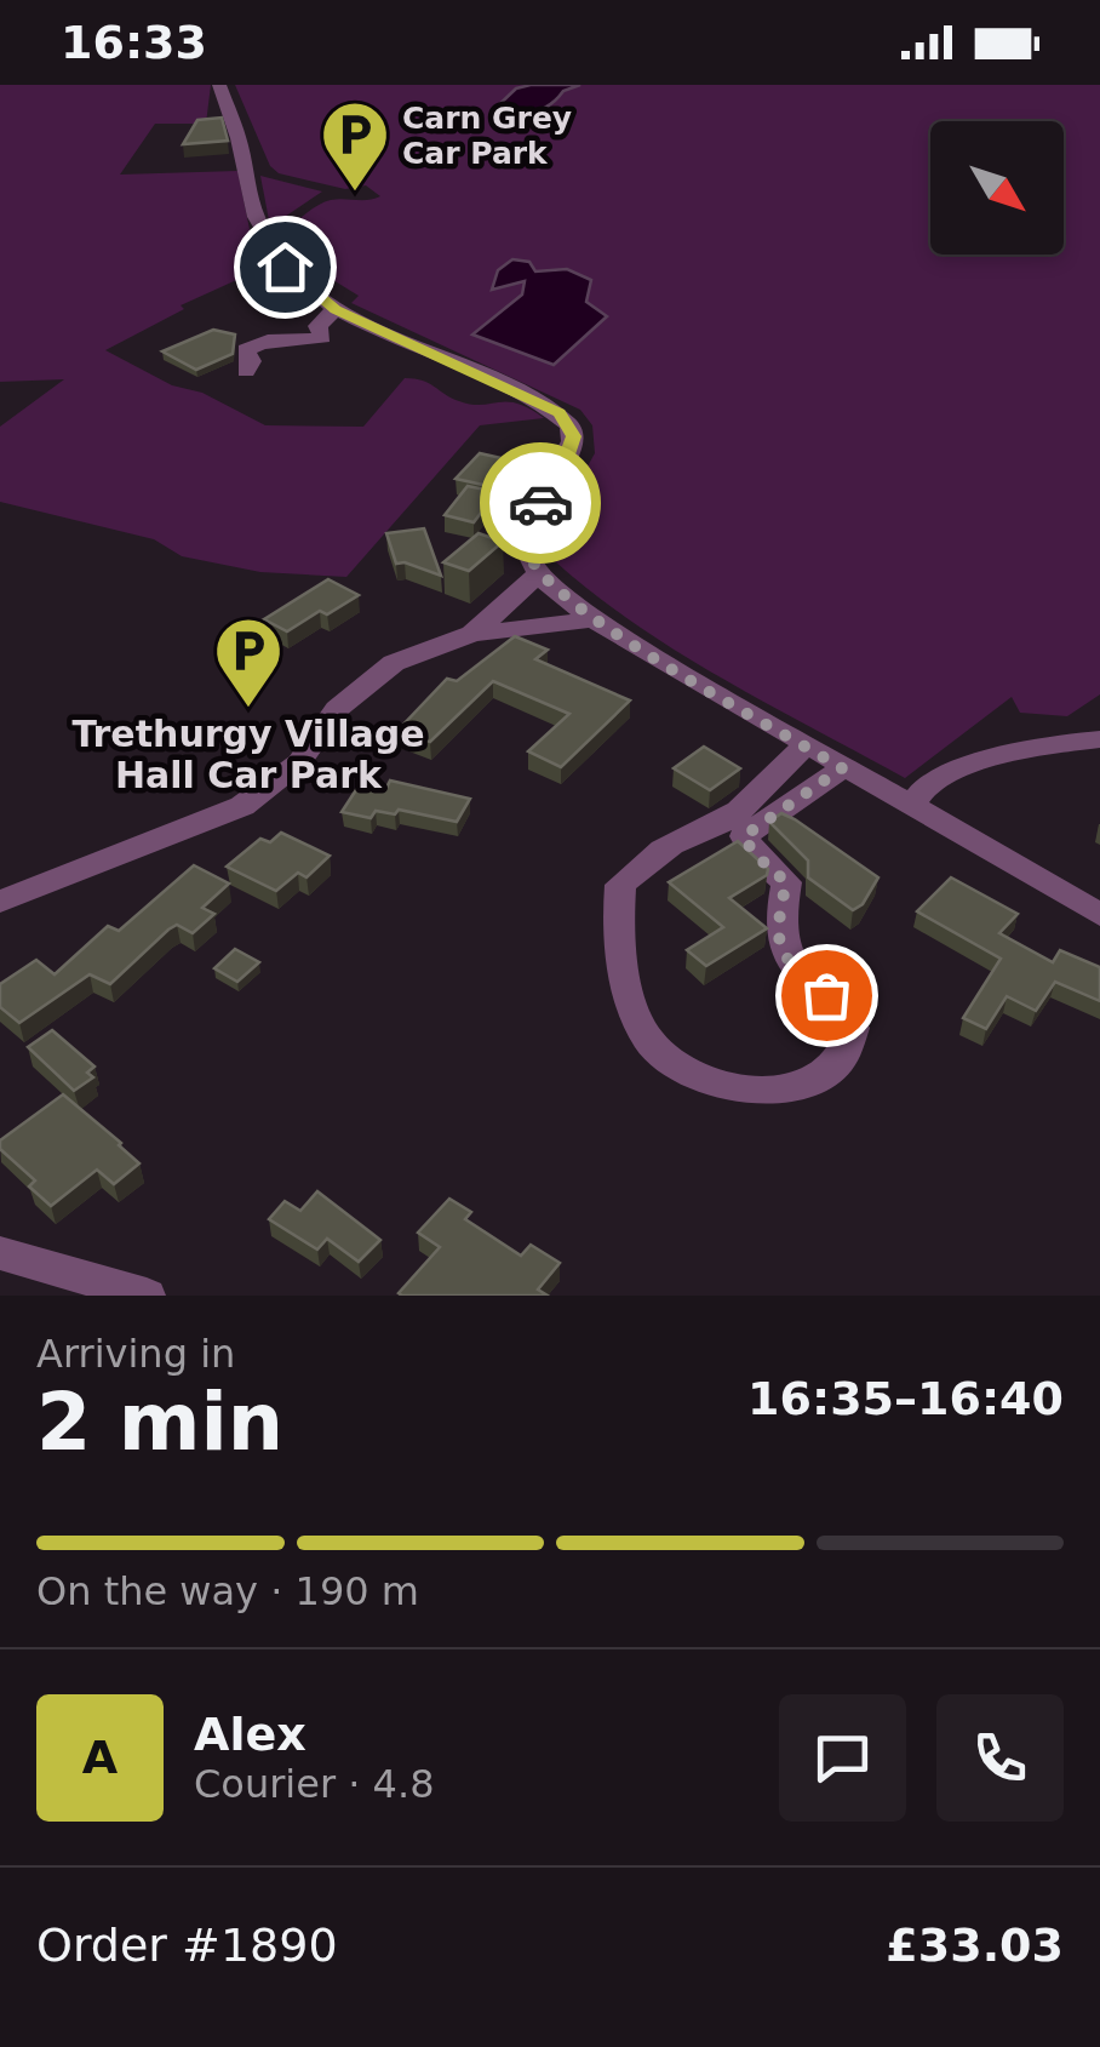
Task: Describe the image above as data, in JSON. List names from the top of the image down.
{
  "places": {
    "parking": ["Carn Grey Car Park", "Trethurgy Village Hall Car Park"]
  },
  "north": "bottom right",
  "page": {
    "status": "16:33",
    "heading": ["2 min", "Arriving in", "16:35–16:40"],
    "panel": [
      "Alex",
      "Courier · 4.8",
      "Order #1890",
      "£33.03"
    ],
    "bar": "On the way · 190 m",
    "round": "A"
  }
}
